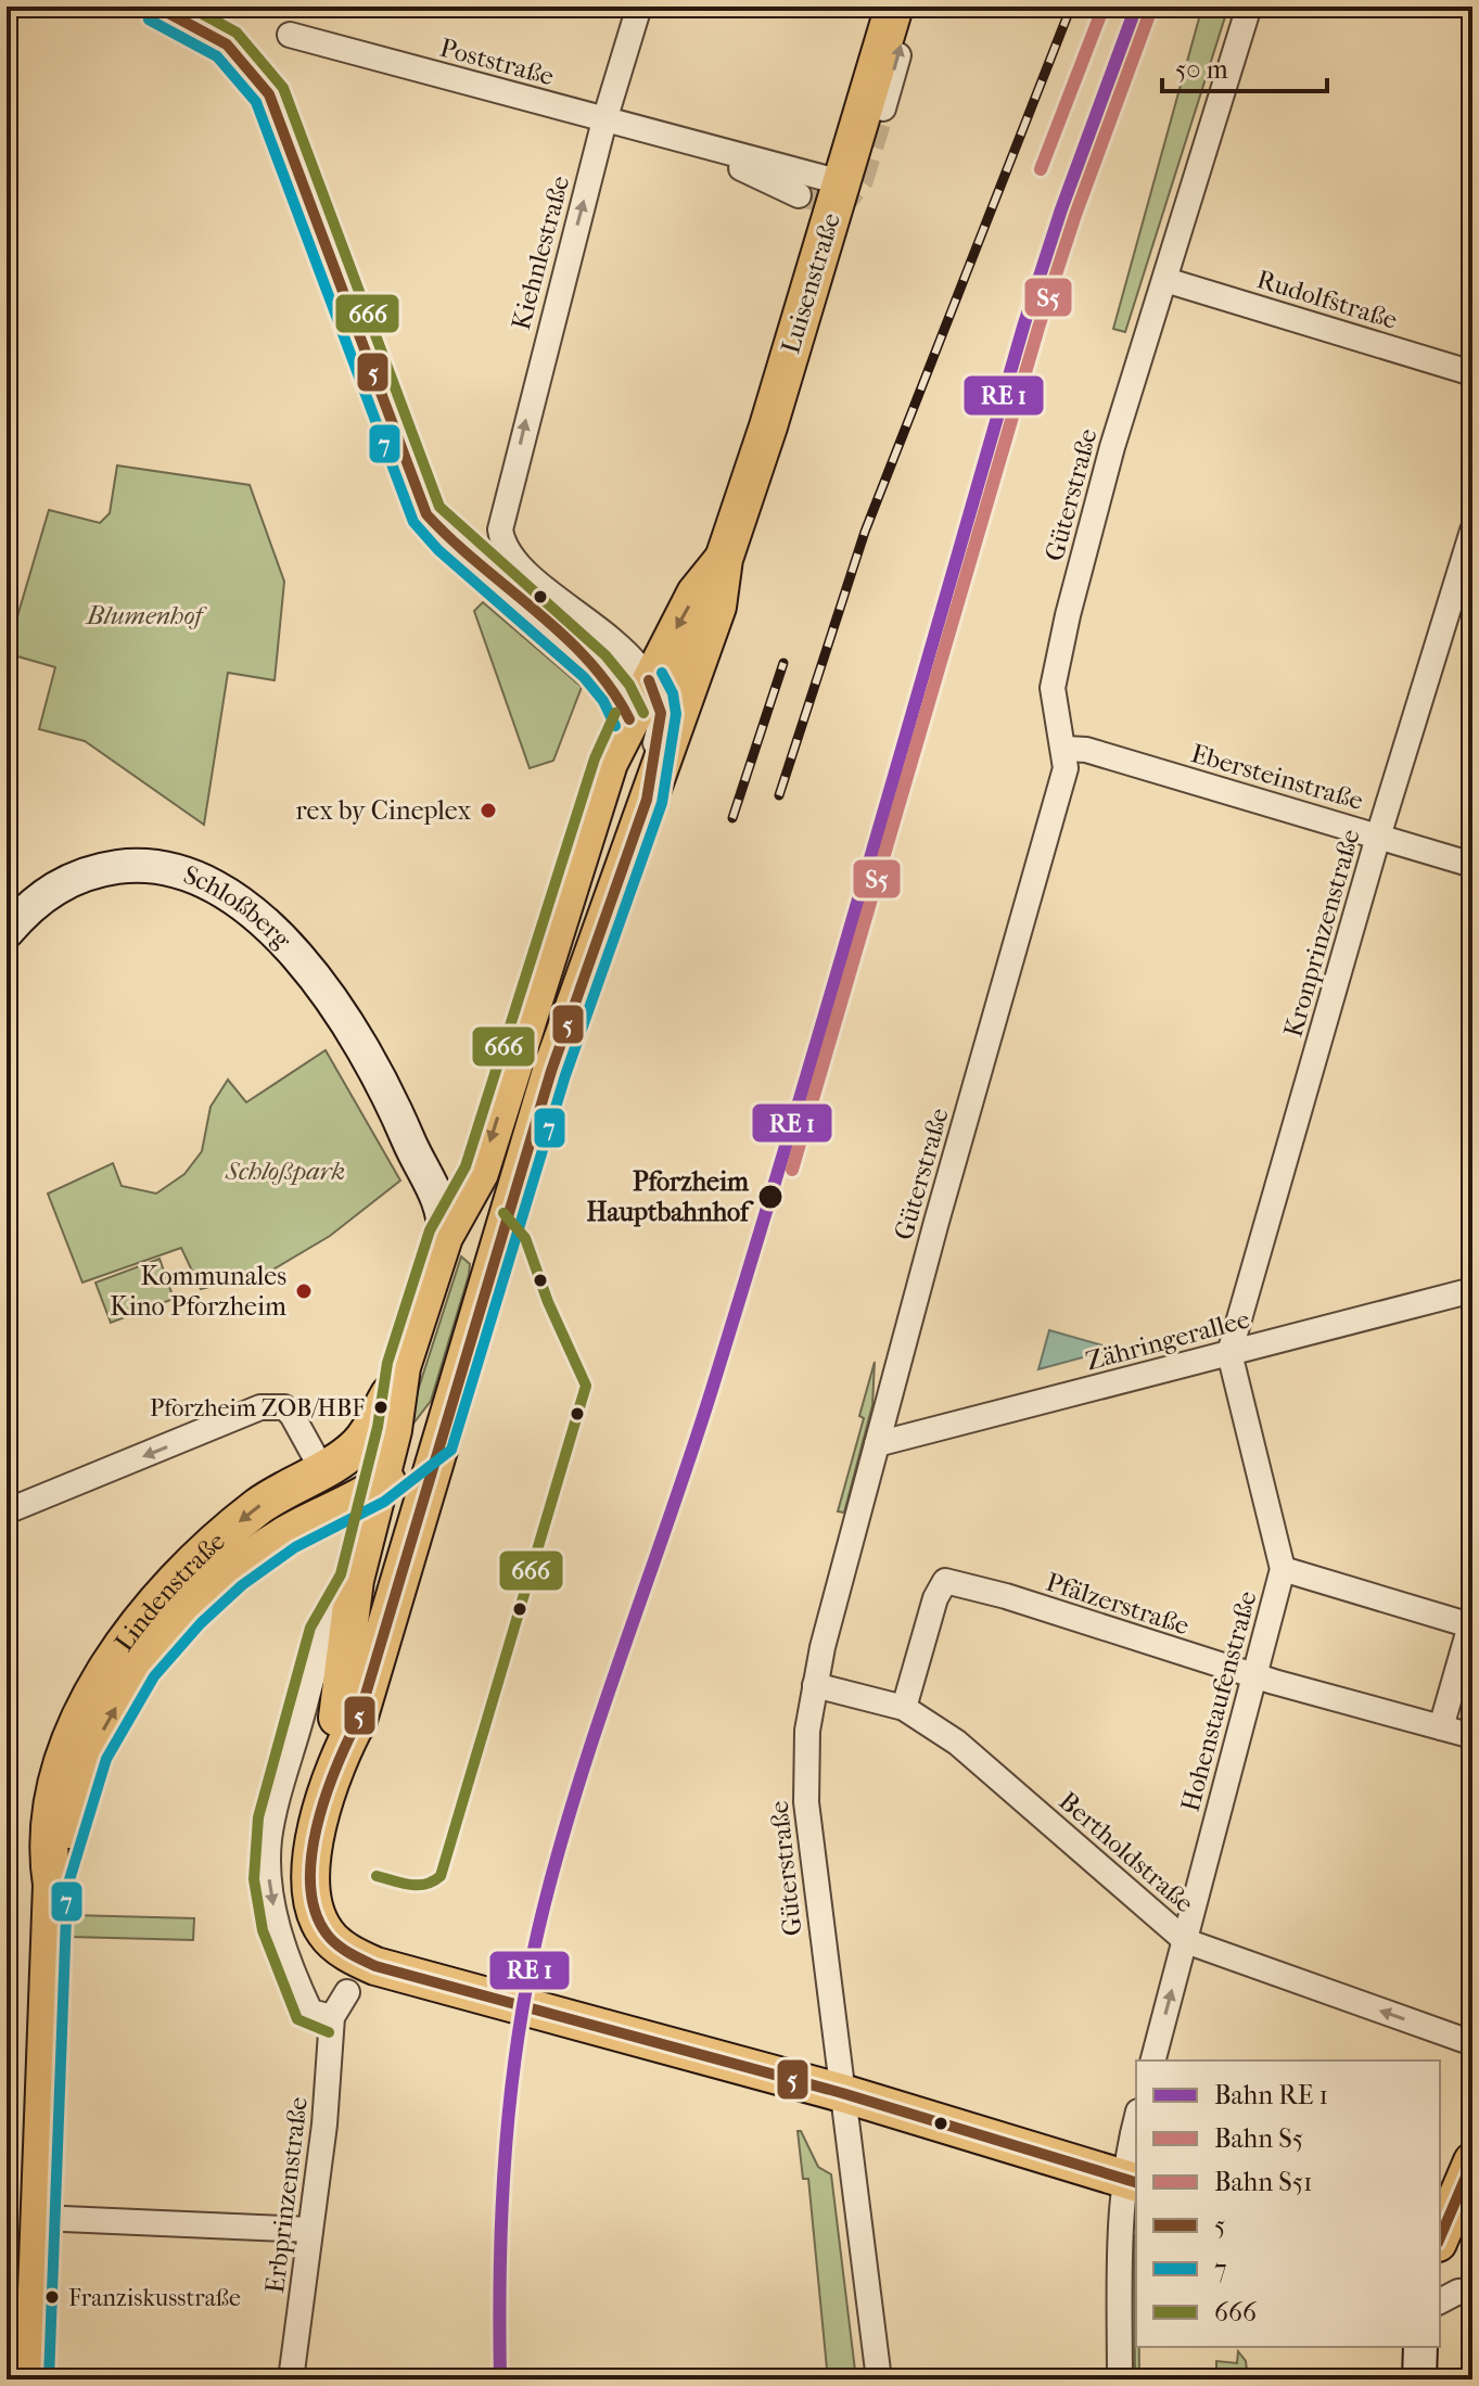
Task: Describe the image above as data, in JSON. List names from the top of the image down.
{
  "streets": {
    "main road": ["Luisenstraße", "Schloßberg", "Lindenstraße"],
    "street": [
      "Poststraße",
      "Kiehnlestraße",
      "Rudolfstraße",
      "Güterstraße",
      "Ebersteinstraße",
      "Kronprinzenstraße",
      "Zähringerallee",
      "Pfälzerstraße",
      "Hohenstaufenstraße",
      "Bertholdstraße",
      "Erbprinzenstraße"
    ]
  },
  "crossings": [
    ["Poststraße", "Kiehnlestraße"],
    ["Poststraße", "Luisenstraße"],
    ["Kiehnlestraße", "Luisenstraße"],
    ["Luisenstraße", "Schloßberg"],
    ["Luisenstraße", "Lindenstraße"],
    ["Rudolfstraße", "Güterstraße"],
    ["Güterstraße", "Ebersteinstraße"],
    ["Güterstraße", "Zähringerallee"],
    ["Güterstraße", "Bertholdstraße"],
    ["Ebersteinstraße", "Kronprinzenstraße"],
    ["Kronprinzenstraße", "Zähringerallee"],
    ["Kronprinzenstraße", "Hohenstaufenstraße"],
    ["Zähringerallee", "Hohenstaufenstraße"],
    ["Pfälzerstraße", "Hohenstaufenstraße"],
    ["Pfälzerstraße", "Bertholdstraße"],
    ["Hohenstaufenstraße", "Bertholdstraße"]
  ],
  "one_way": ["Kiehnlestraße", "Bertholdstraße"],
  "parks": ["Blumenhof", "Schloßpark"],
  "places": [
    "rex by Cineplex",
    "Pforzheim Hauptbahnhof",
    "Kommunales Kino Pforzheim",
    "Pforzheim ZOB/HBF",
    "Franziskusstraße"
  ],
  "lines": [
    "rail line S51",
    "transit line 5",
    "transit line 666",
    "rail line S5",
    "transit line 7"
  ],
  "legend": [
    "Bahn RE 1",
    "Bahn S5",
    "Bahn S51",
    "5",
    "7",
    "666"
  ],
  "scale_bar": "50 m"
}
